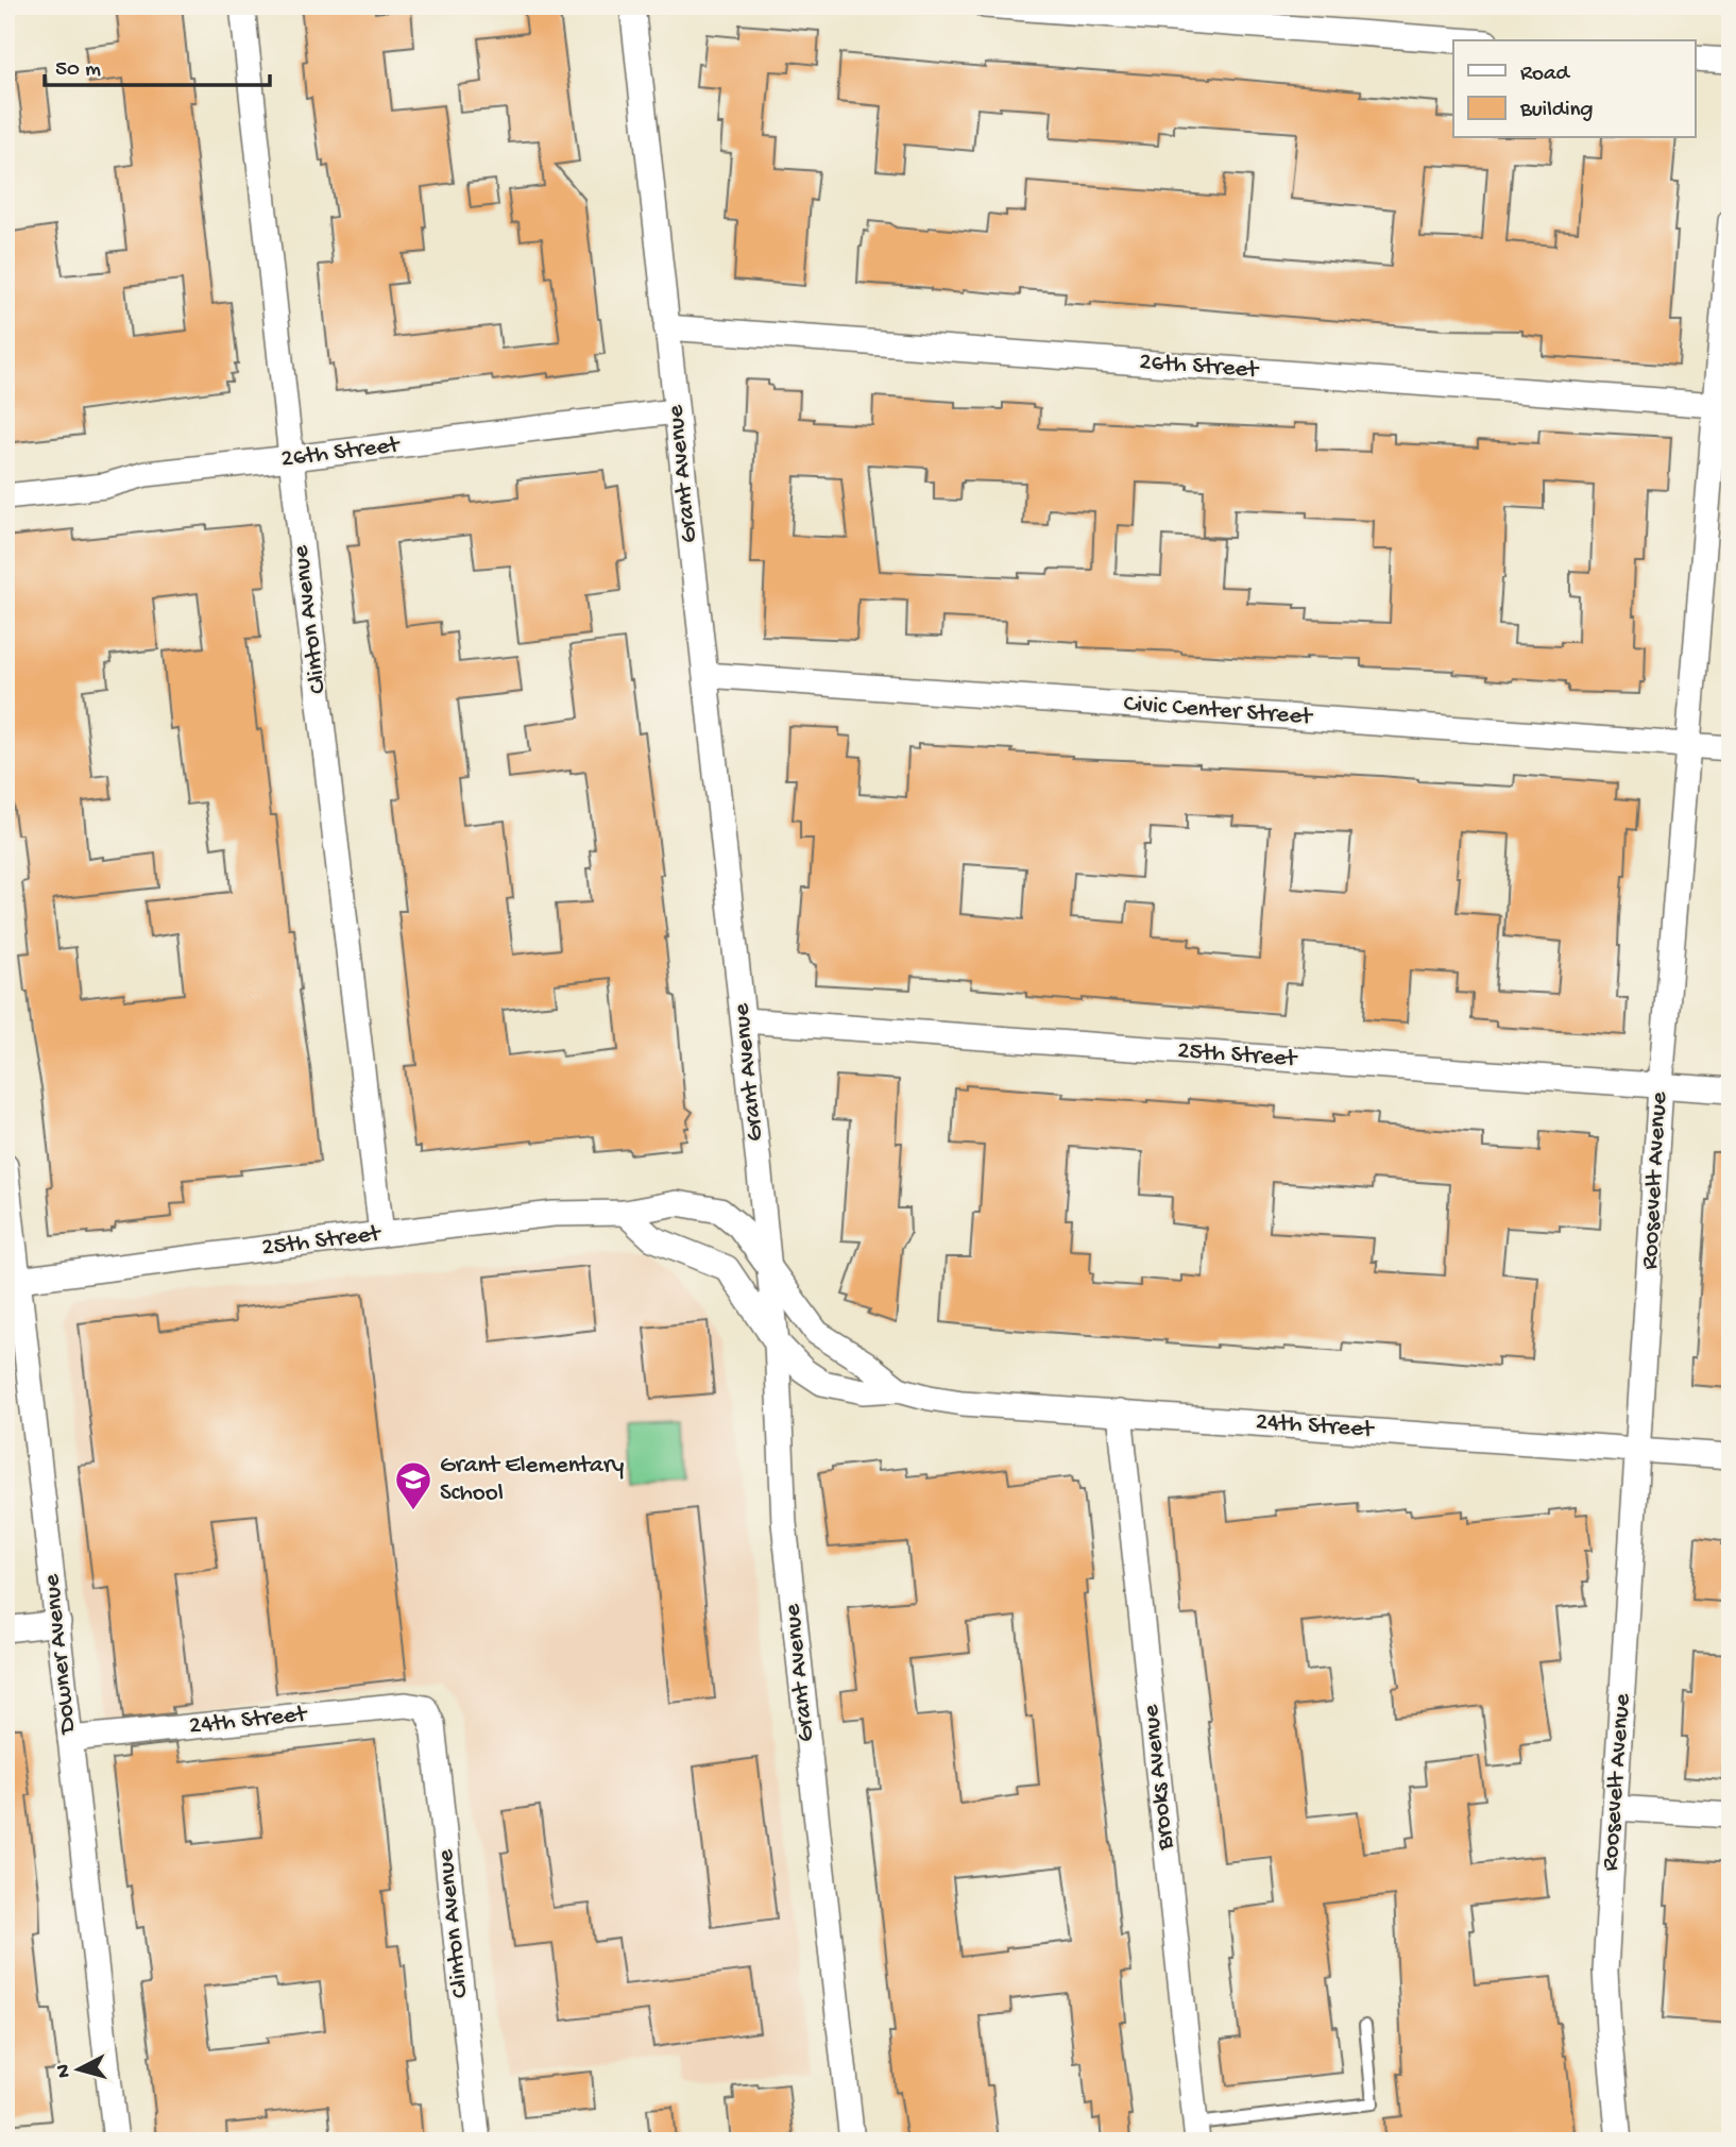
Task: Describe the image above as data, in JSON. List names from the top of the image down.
{
  "streets": {
    "street": [
      "26th Street",
      "Grant Avenue",
      "Clinton Avenue",
      "Civic Center Street",
      "25th Street",
      "Roosevelt Avenue",
      "24th Street",
      "Downer Avenue",
      "Brooks Avenue"
    ]
  },
  "crossings": [
    ["26th Street", "Grant Avenue"],
    ["26th Street", "Clinton Avenue"],
    ["26th Street", "Roosevelt Avenue"],
    ["Grant Avenue", "Civic Center Street"],
    ["Grant Avenue", "25th Street"],
    ["Grant Avenue", "24th Street"],
    ["Clinton Avenue", "25th Street"],
    ["Clinton Avenue", "24th Street"],
    ["Civic Center Street", "Roosevelt Avenue"],
    ["25th Street", "Roosevelt Avenue"],
    ["25th Street", "24th Street"],
    ["25th Street", "Downer Avenue"],
    ["Roosevelt Avenue", "24th Street"],
    ["24th Street", "Downer Avenue"],
    ["24th Street", "Brooks Avenue"]
  ],
  "places": {
    "school or university": ["Grant Elementary School"]
  },
  "legend": ["Road", "Building"],
  "scale_bar": "50 m",
  "north": "left"
}
